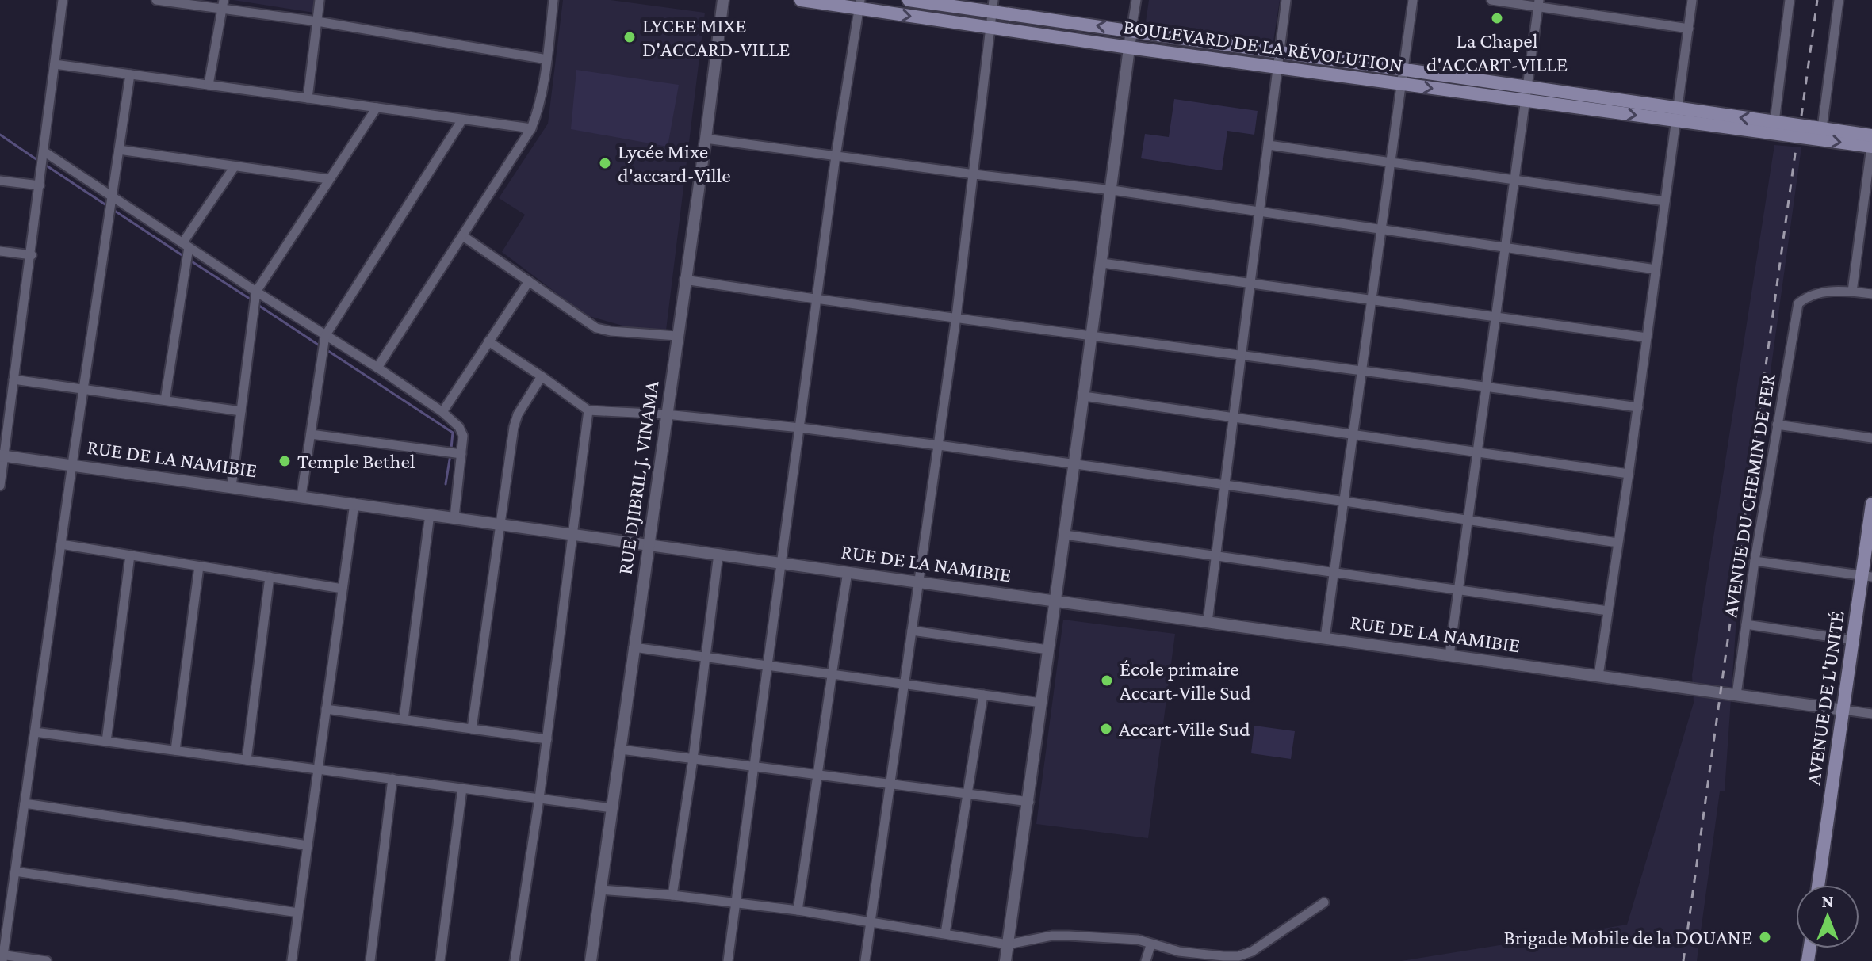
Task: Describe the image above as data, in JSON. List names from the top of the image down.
{
  "streets": {
    "main road": ["BOULEVARD DE LA RÉVOLUTION", "AVENUE DE L'UNITÉ"],
    "street": ["RUE DE LA NAMIBIE", "RUE DJIBRIL J. VINAMA", "AVENUE DU CHEMIN DE FER"]
  },
  "crossings": [
    ["RUE DE LA NAMIBIE", "RUE DJIBRIL J. VINAMA"],
    ["RUE DE LA NAMIBIE", "AVENUE DU CHEMIN DE FER"],
    ["RUE DE LA NAMIBIE", "AVENUE DE L'UNITÉ"]
  ],
  "places": [
    "La Chapel d'ACCART-VILLE",
    "LYCEE MIXE D'ACCARD-VILLE",
    "Lycée Mixe d'accard-Ville",
    "Temple Bethel",
    "École primaire Accart-Ville Sud",
    "Accart-Ville Sud",
    "Brigade Mobile de la DOUANE"
  ],
  "north": "top"
}
